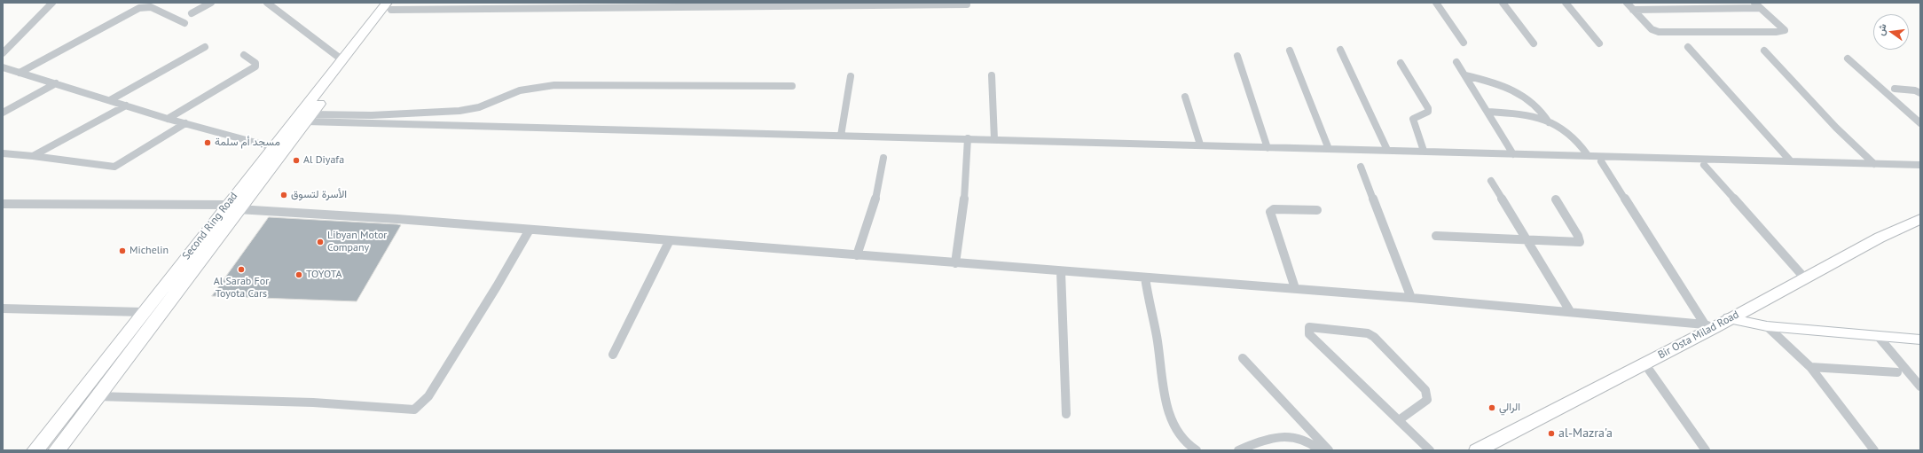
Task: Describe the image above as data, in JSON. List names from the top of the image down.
{
  "streets": {
    "highway": ["Second Ring Road"],
    "main road": ["Bir Osta Milad Road"]
  },
  "places": [
    "مسجد أم سلمة",
    "Al Diyafa",
    "الأسرة لتسوق",
    "Libyan Motor Company",
    "Michelin",
    "Al Sarab For Toyota Cars",
    "TOYOTA",
    "الرالي",
    "al-Mazra'a"
  ],
  "north": "left"
}
